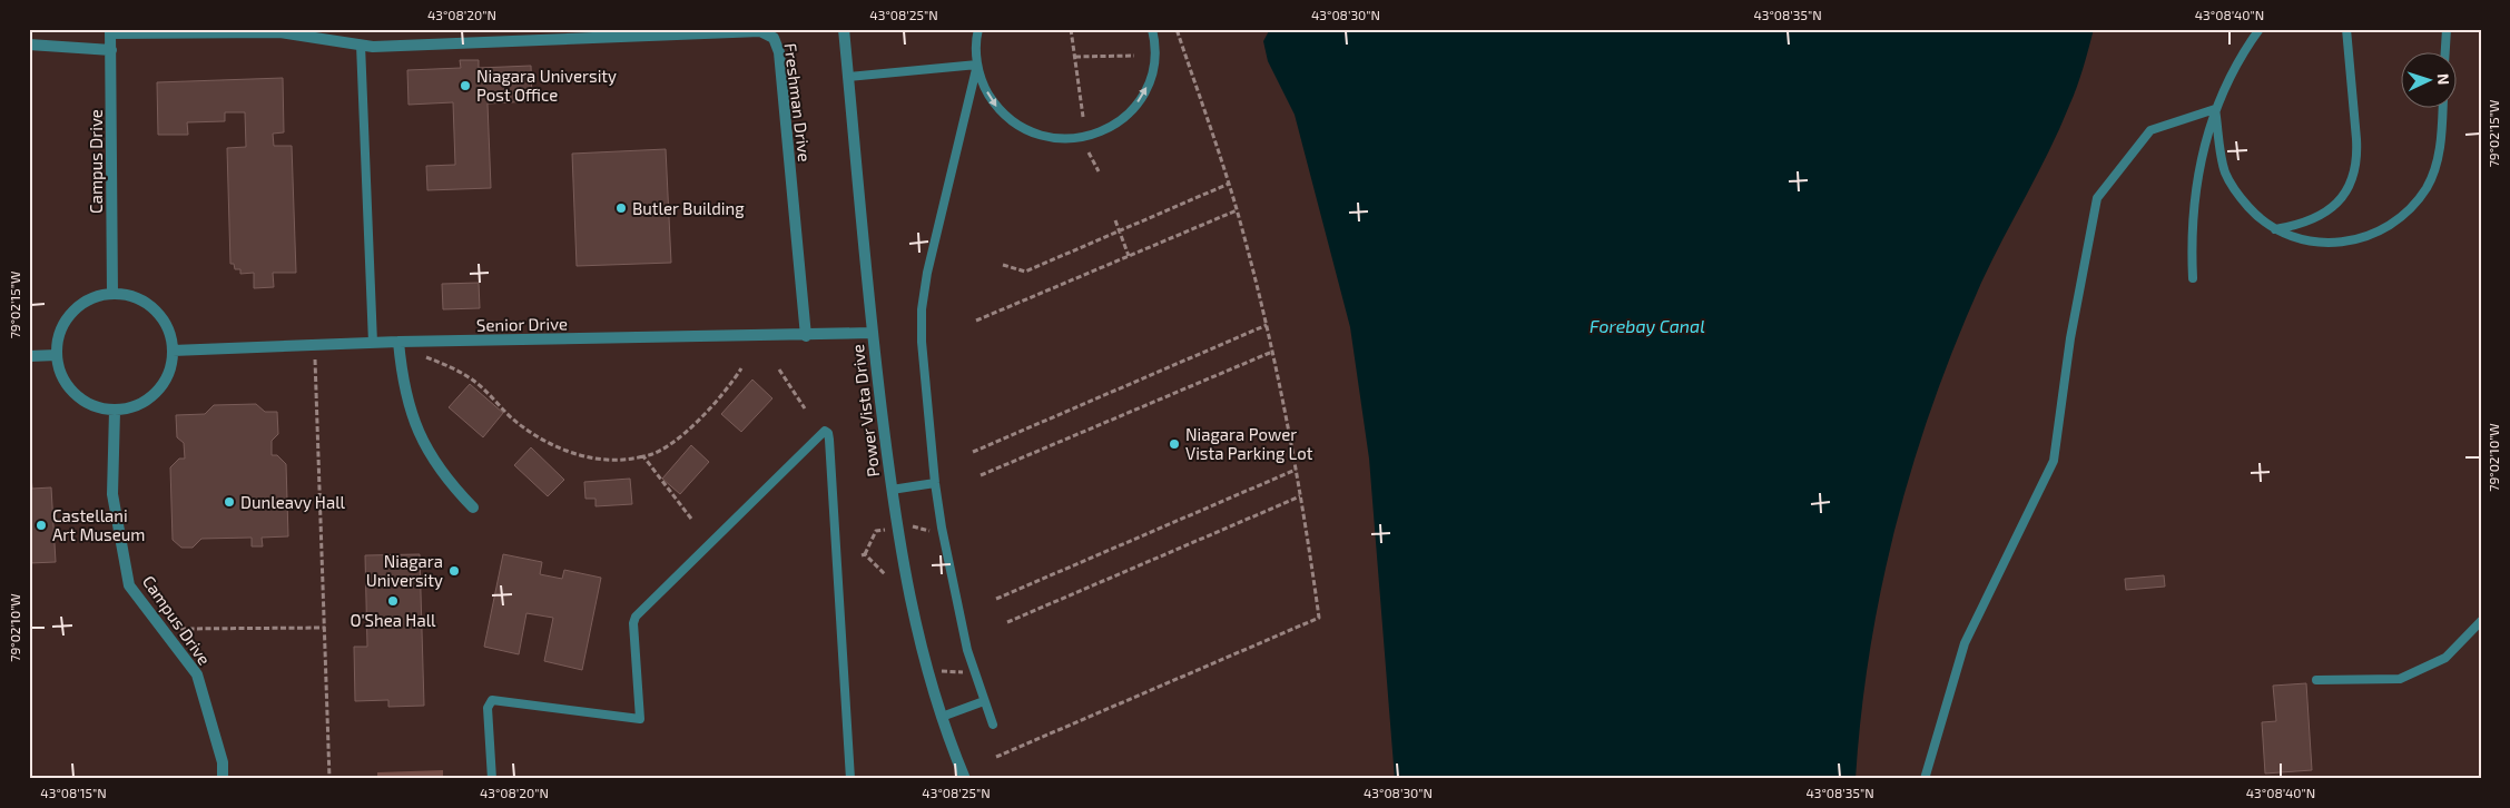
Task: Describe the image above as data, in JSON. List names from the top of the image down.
{
  "streets": {
    "street": [
      "Freshman Drive",
      "Campus Drive",
      "Senior Drive",
      "Power Vista Drive"
    ]
  },
  "crossings": [
    ["Freshman Drive", "Campus Drive"],
    ["Freshman Drive", "Senior Drive"],
    ["Campus Drive", "Senior Drive"],
    ["Senior Drive", "Power Vista Drive"]
  ],
  "water": ["Forebay Canal"],
  "places": [
    "Niagara University Post Office",
    "Butler Building",
    "Niagara Power Vista Parking Lot",
    "Dunleavy Hall",
    "Castellani Art Museum",
    "Niagara University",
    "O'Shea Hall"
  ],
  "north": "right",
  "coordinates": [
    "43°08'20\"N",
    "43°08'25\"N",
    "43°08'30\"N",
    "43°08'35\"N",
    "43°08'40\"N",
    "79°02'15\"W",
    "79°02'10\"W",
    "43°08'15\"N"
  ]
}
